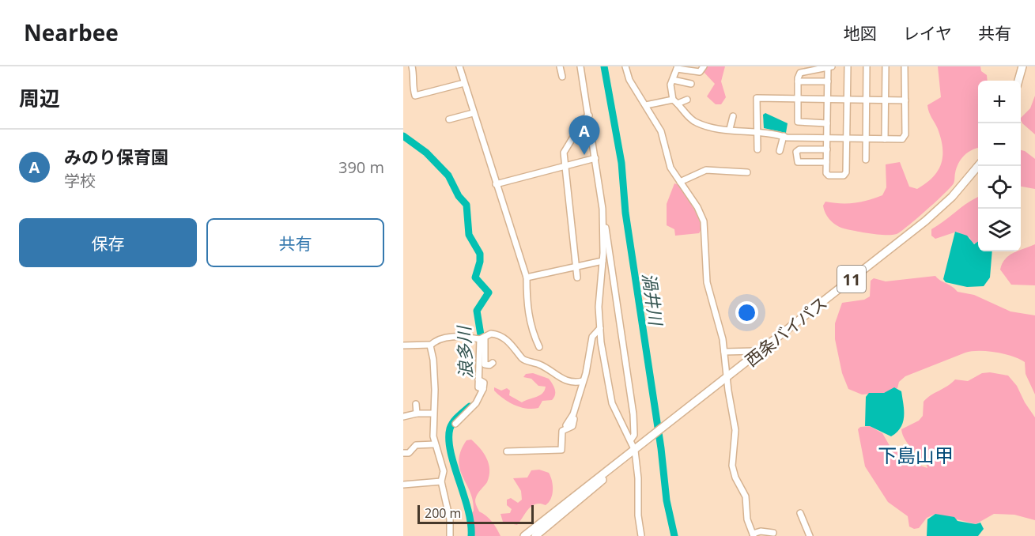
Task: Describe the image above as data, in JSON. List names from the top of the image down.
{
  "streets": {
    "highway": ["11", "西条バイパス"]
  },
  "districts": ["下島山甲"],
  "water": ["渦井川", "浪多川"],
  "scale_bar": "200 m",
  "page": {
    "header": "Nearbee",
    "nav": ["地図", "レイヤ", "共有"],
    "heading": "周辺",
    "map_buttons": ["+", "−"],
    "pins": "A",
    "list": [
      {
        "mark": "A",
        "name": "みのり保育園",
        "note": "学校",
        "value": "390 m"
      }
    ],
    "buttons": ["保存", "共有"],
    "scale": "200 m"
  }
}
